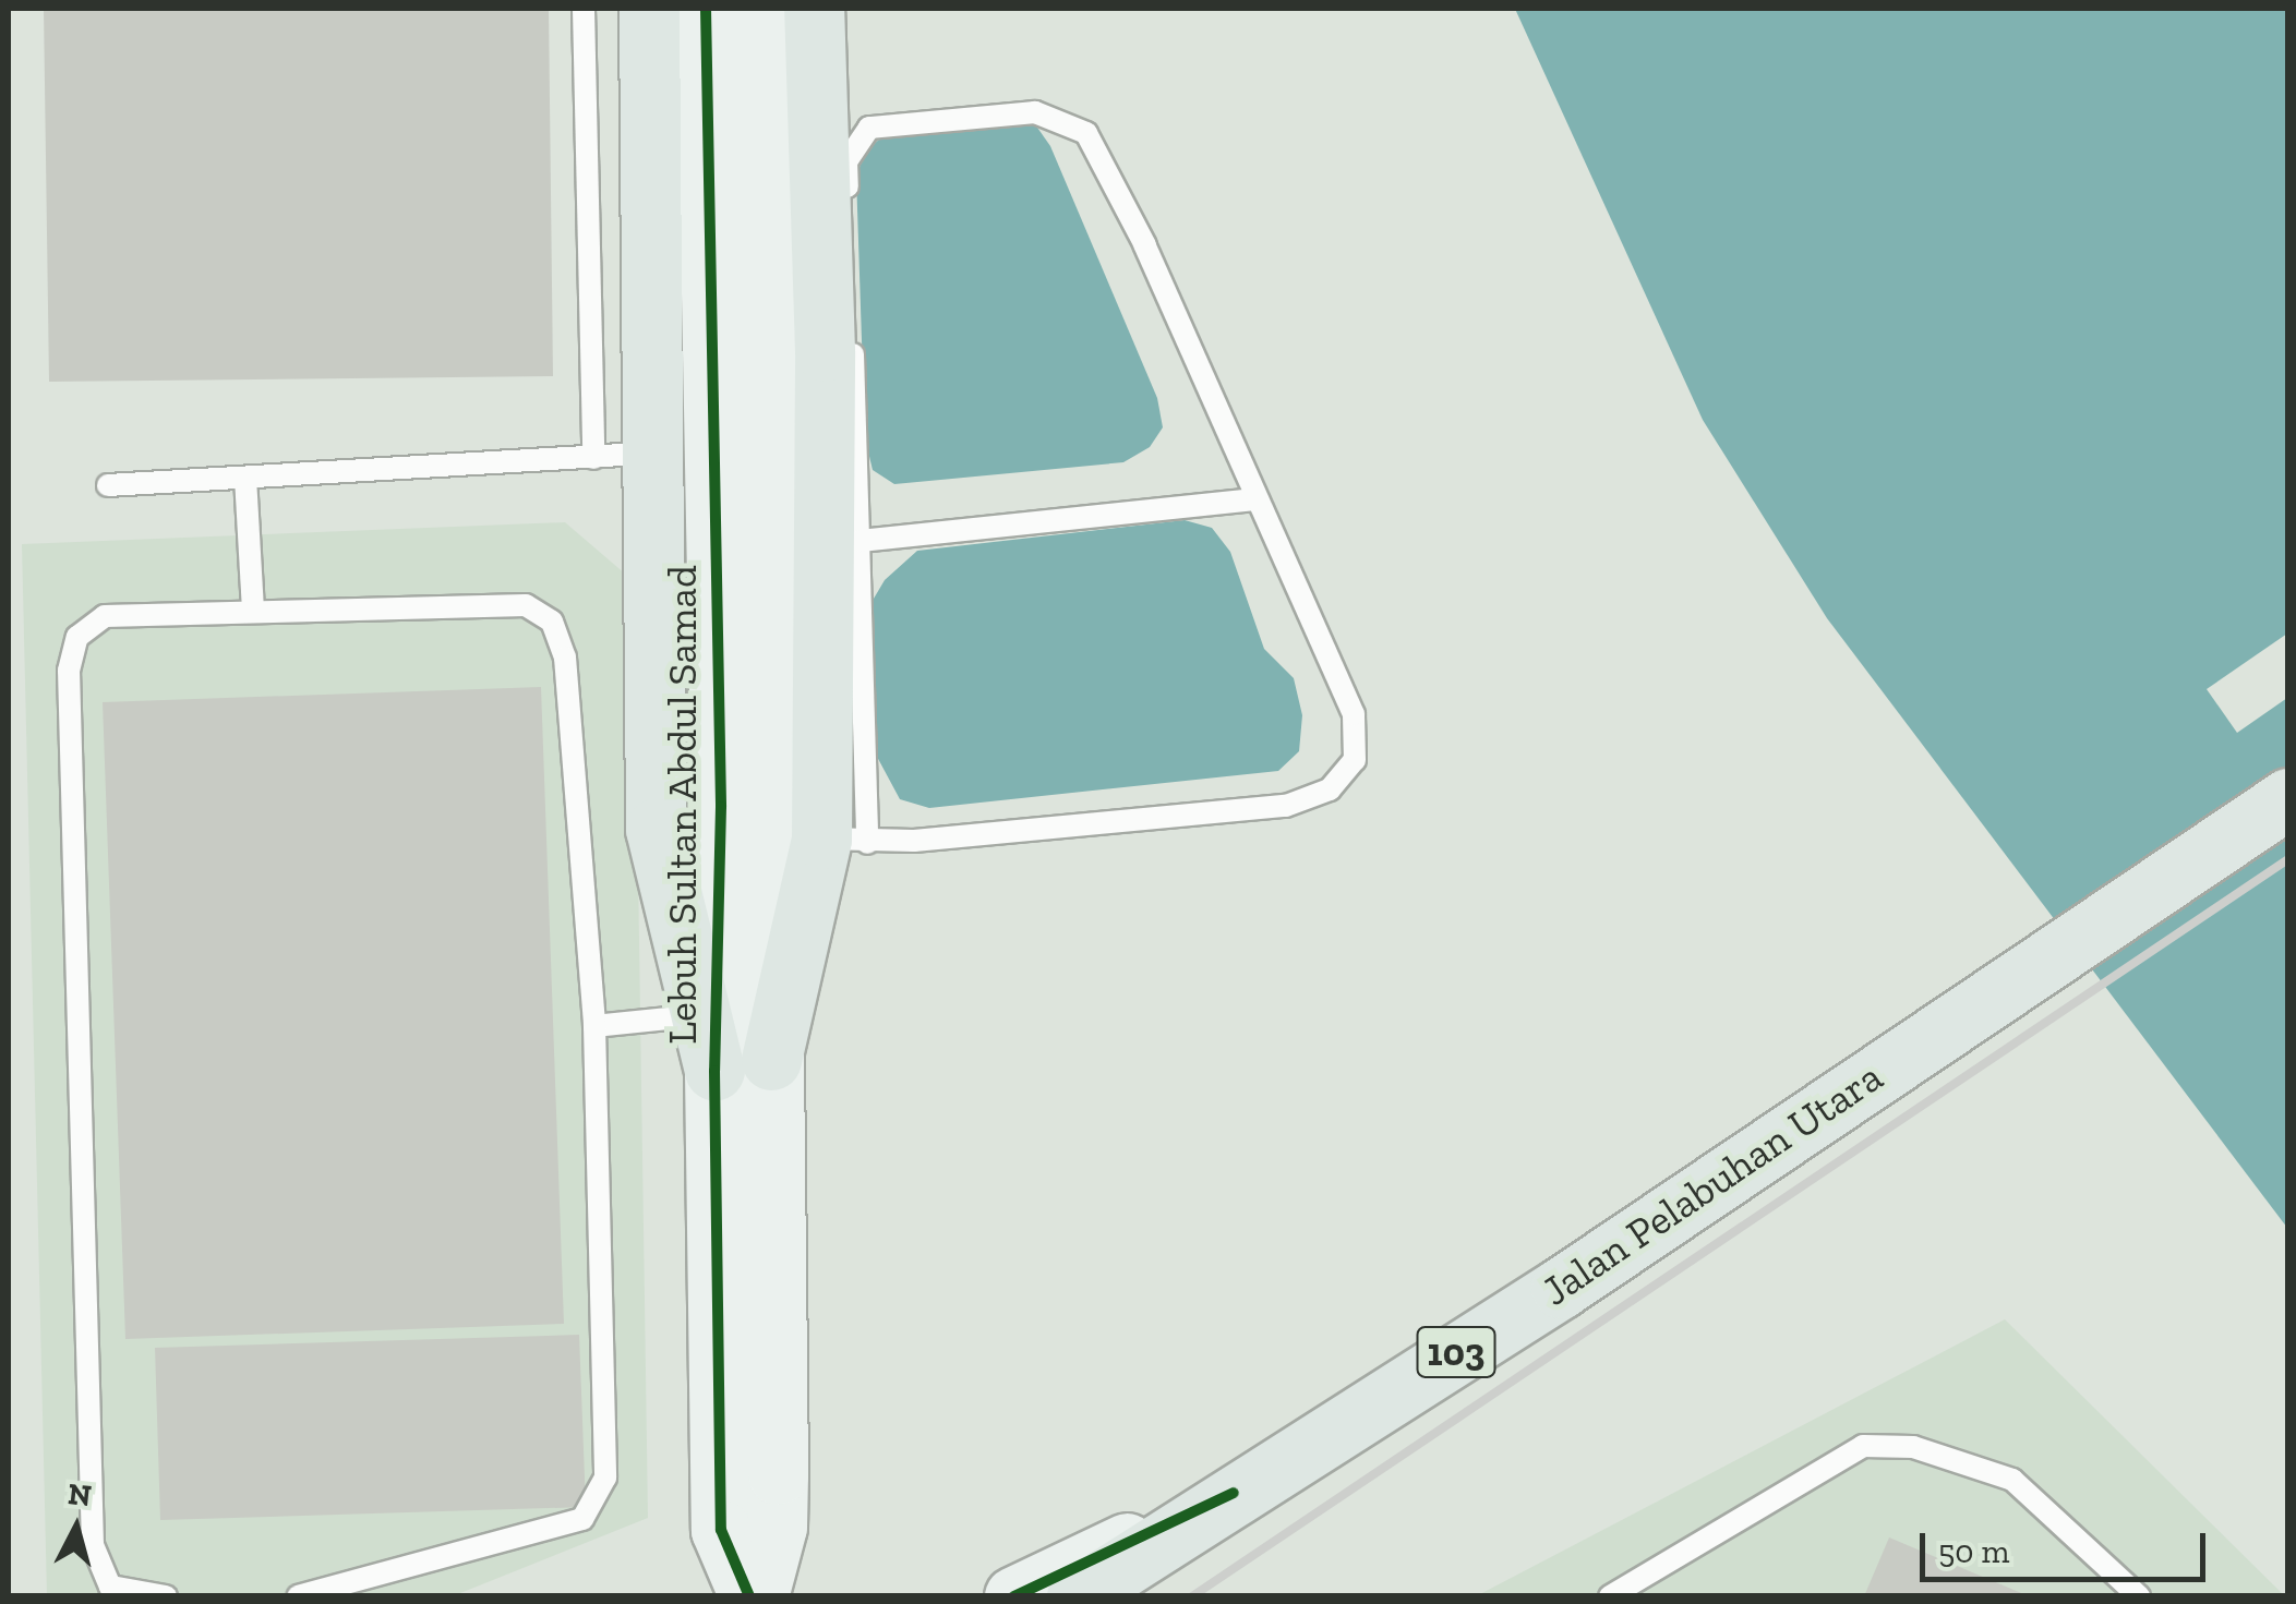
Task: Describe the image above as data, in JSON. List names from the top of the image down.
{
  "streets": {
    "main road": ["Jalan Pelabuhan Utara", "103"],
    "street": ["Lebuh Sultan Abdul Samad"]
  },
  "scale_bar": "50 m",
  "north": "top"
}
